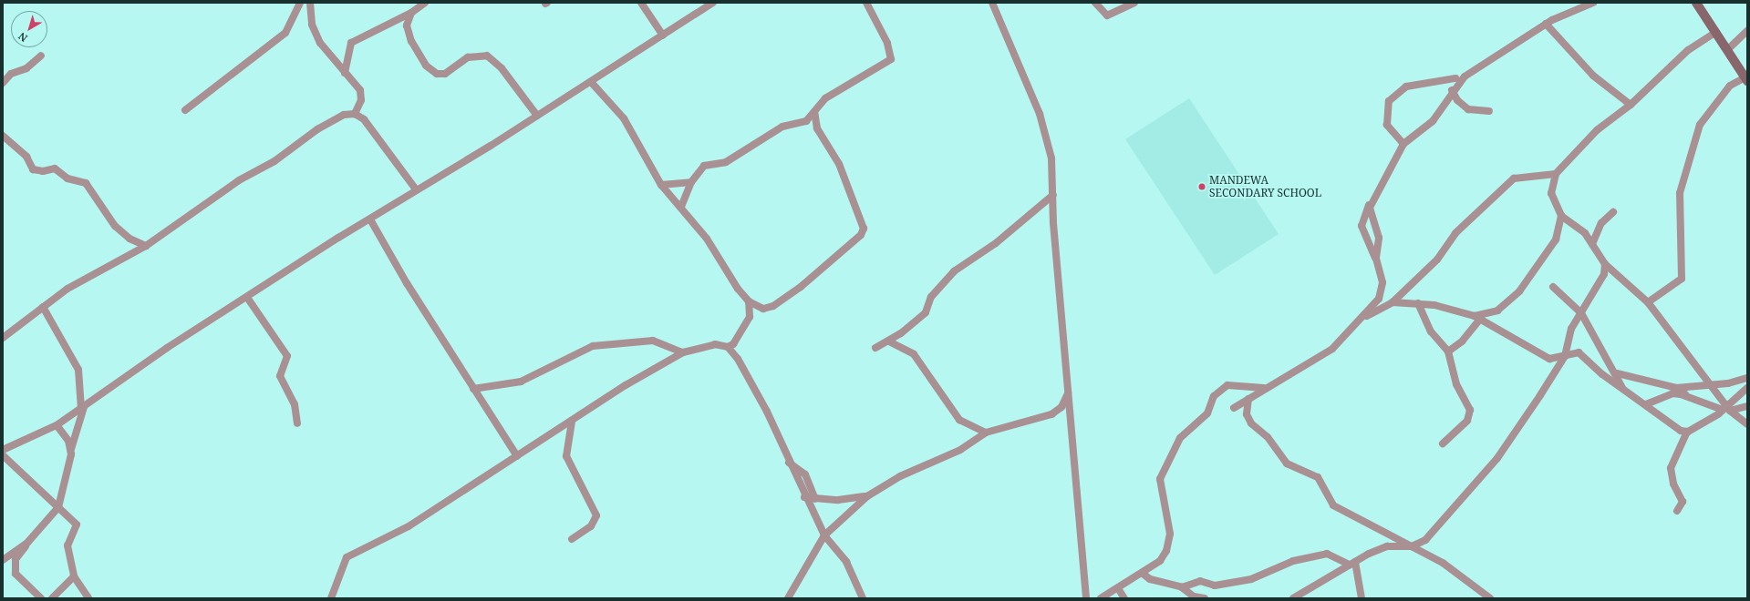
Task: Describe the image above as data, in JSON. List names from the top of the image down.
{
  "places": ["MANDEWA SECONDARY SCHOOL"],
  "north": "bottom left"
}
